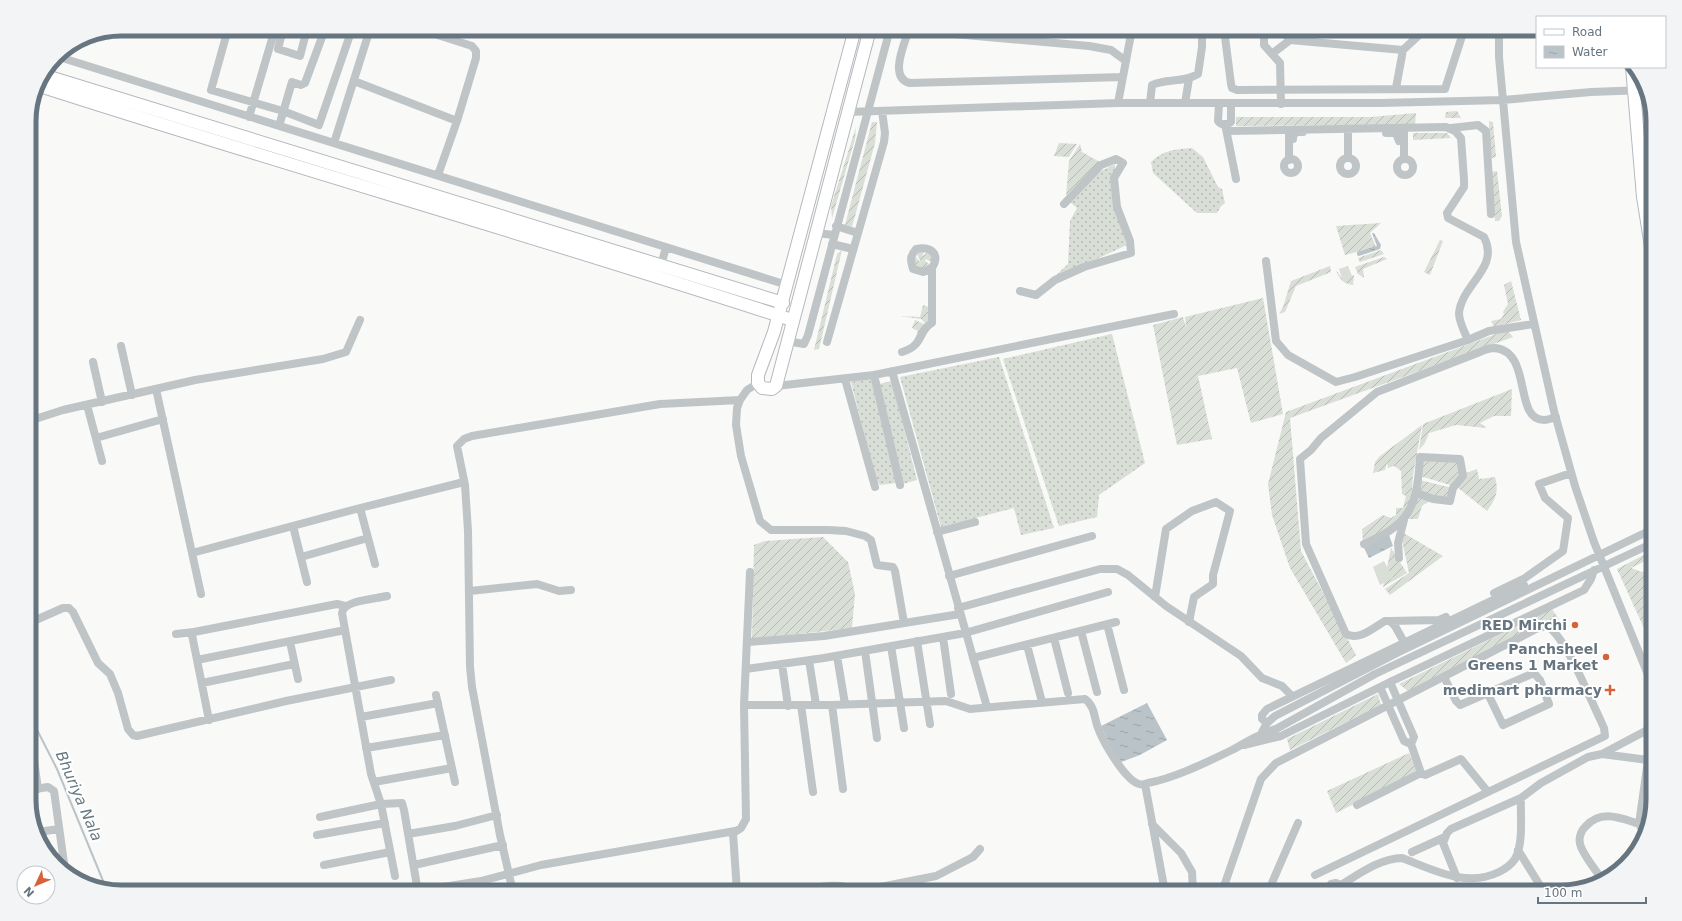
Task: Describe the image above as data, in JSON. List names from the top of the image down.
{
  "water": ["Bhuriya Nala"],
  "places": {
    "other": ["RED Mirchi", "Panchsheel Greens 1 Market"],
    "health": ["medimart pharmacy"]
  },
  "legend": ["Road", "Water"],
  "scale_bar": "100 m",
  "north": "bottom left"
}
